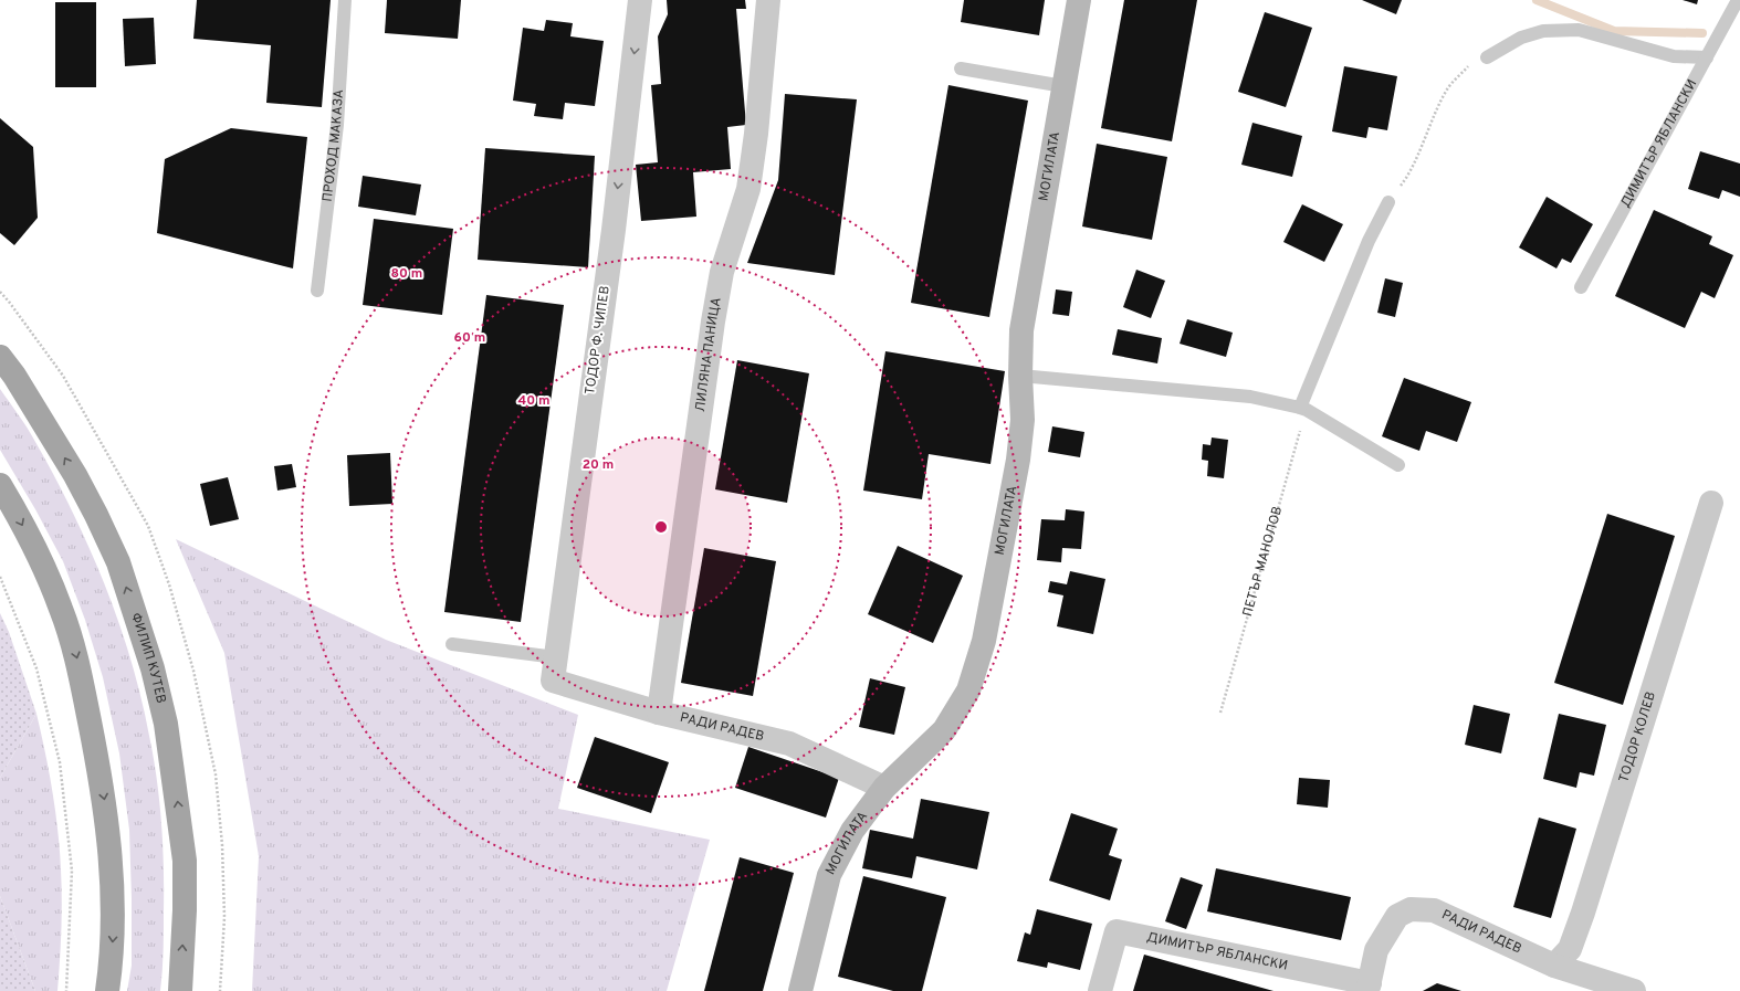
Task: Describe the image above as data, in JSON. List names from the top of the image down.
{
  "streets": {
    "main road": ["ФИЛИП КУТЕВ"],
    "street": [
      "ДИМИТЪР ЯБЛАНСКИ",
      "МОГИЛАТА",
      "ТОДОР Ф. ЧИПЕВ",
      "ЛИЛЯНА ПАНИЦА",
      "РАДИ РАДЕВ",
      "ТОДОР КОЛЕВ"
    ],
    "lane": ["ПРОХОД МАКАЗА"],
    "path": ["ПЕТЪР МАНОЛОВ"]
  },
  "crossings": [
    ["ДИМИТЪР ЯБЛАНСКИ", "РАДИ РАДЕВ"],
    ["МОГИЛАТА", "РАДИ РАДЕВ"],
    ["ТОДОР Ф. ЧИПЕВ", "РАДИ РАДЕВ"],
    ["ЛИЛЯНА ПАНИЦА", "РАДИ РАДЕВ"],
    ["РАДИ РАДЕВ", "ТОДОР КОЛЕВ"]
  ],
  "one_way": ["ТОДОР Ф. ЧИПЕВ"],
  "rings": [
    "80 m",
    "60 m",
    "40 m",
    "20 m"
  ]
}
